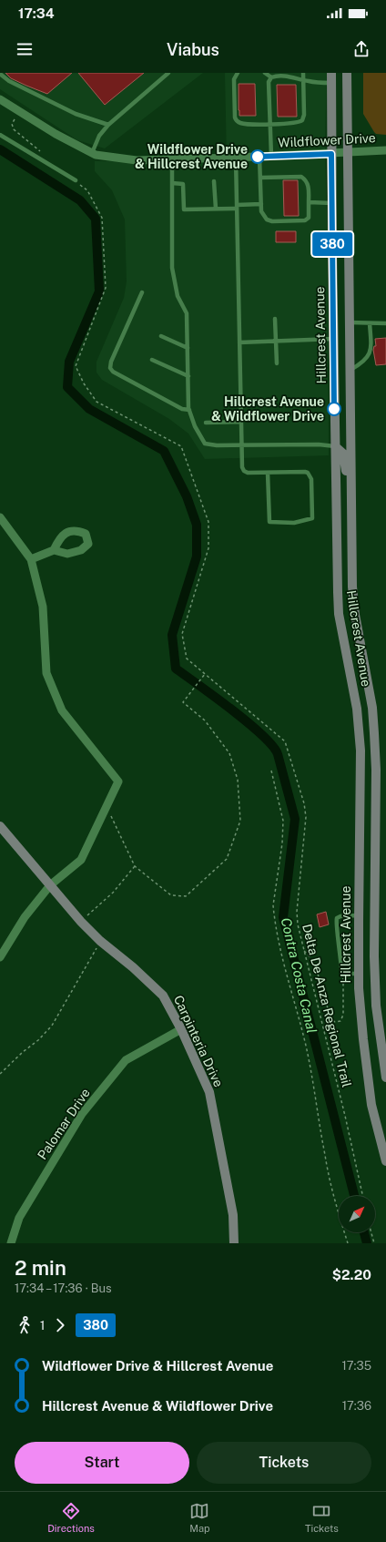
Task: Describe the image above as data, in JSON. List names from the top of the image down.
{
  "streets": {
    "main road": ["Hillcrest Avenue", "Carpinteria Drive"],
    "street": ["Wildflower Drive", "Palomar Drive"],
    "path": ["Delta De Anza Regional Trail"]
  },
  "crossings": [
    ["Wildflower Drive", "Hillcrest Avenue"],
    ["Carpinteria Drive", "Palomar Drive"]
  ],
  "water": ["Contra Costa Canal"],
  "places": ["Wildflower Drive & Hillcrest Avenue", "Hillcrest Avenue & Wildflower Drive"],
  "lines": ["bus line 380"],
  "north": "top right",
  "page": {
    "status": "17:34",
    "header": "Viabus",
    "on_map": "380",
    "heading": ["2 min", "17:34 – 17:36 · Bus", "$2.20"],
    "legs": ["1", "380"],
    "list": [
      {
        "name": "Wildflower Drive & Hillcrest Avenue",
        "value": "17:35"
      },
      {
        "name": "Hillcrest Avenue & Wildflower Drive",
        "value": "17:36"
      }
    ],
    "buttons": ["Start", "Tickets"],
    "tabs": ["Directions", "Map", "Tickets"]
  }
}
